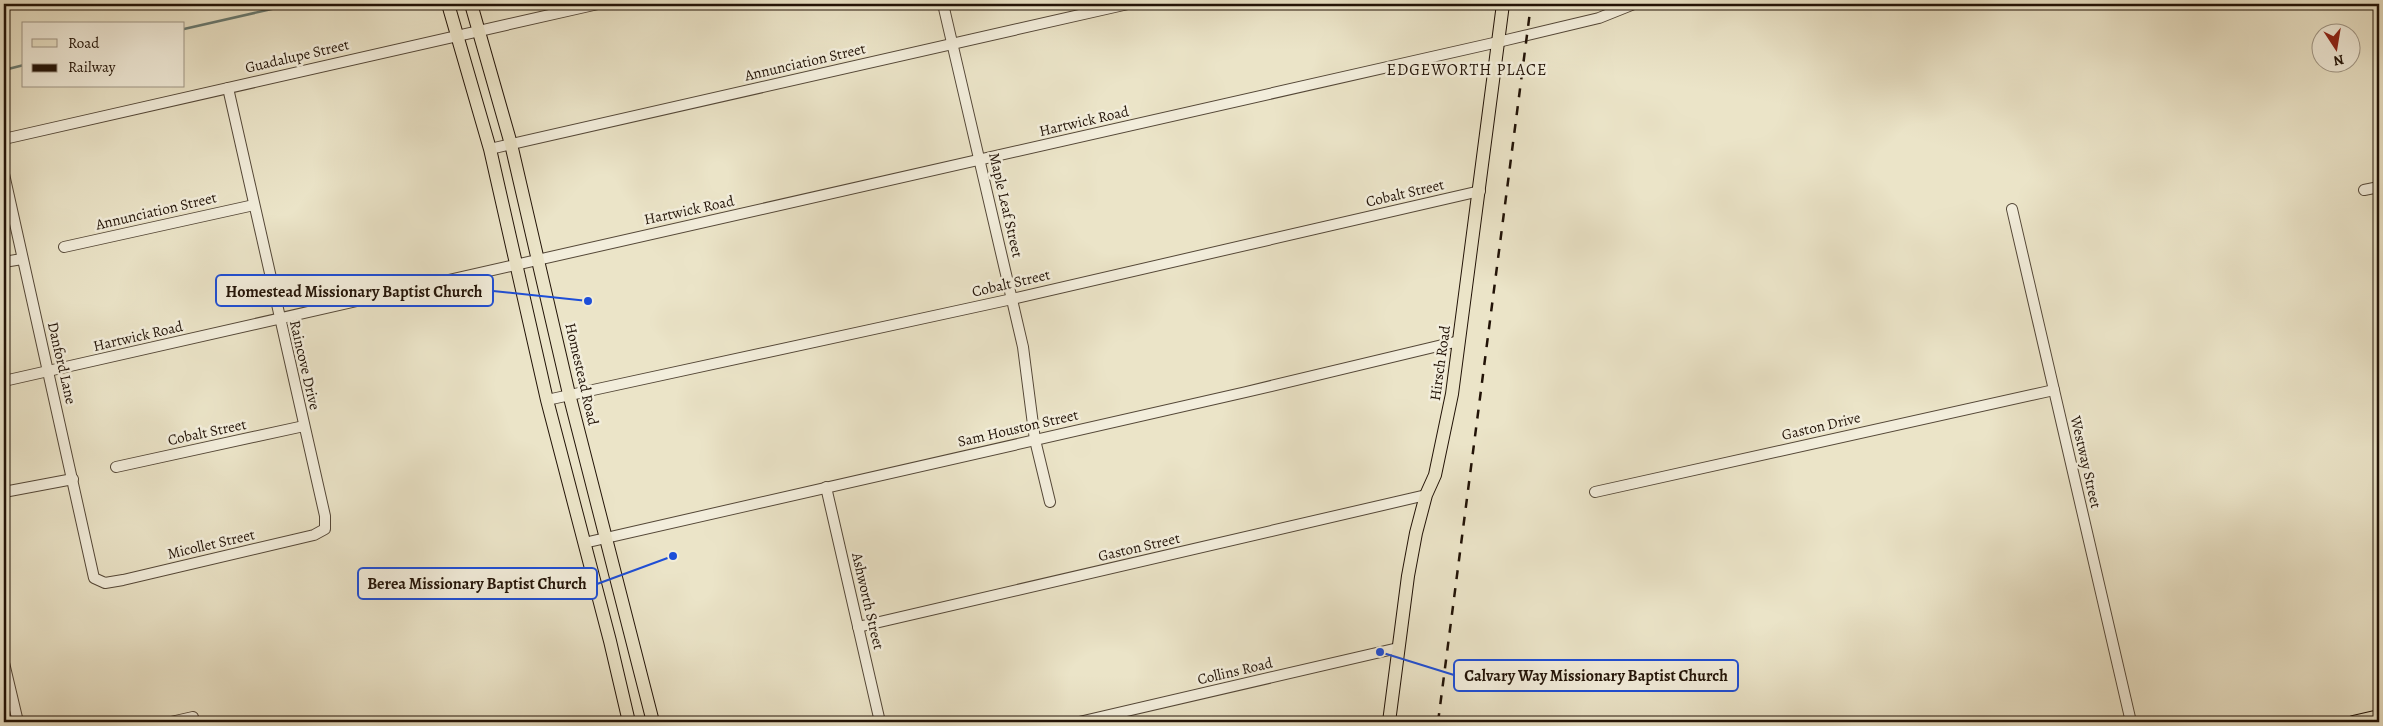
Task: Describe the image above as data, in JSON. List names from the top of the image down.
{
  "streets": {
    "main road": ["Hirsch Road", "Homestead Road"],
    "street": [
      "Guadalupe Street",
      "Annunciation Street",
      "Hartwick Road",
      "Cobalt Street",
      "Maple Leaf Street",
      "Danford Lane",
      "Raincove Drive",
      "Gaston Drive",
      "Sam Houston Street",
      "Westway Street",
      "Micollet Street",
      "Gaston Street",
      "Ashworth Street",
      "Collins Road"
    ]
  },
  "crossings": [
    ["Guadalupe Street", "Raincove Drive"],
    ["Guadalupe Street", "Homestead Road"],
    ["Annunciation Street", "Maple Leaf Street"],
    ["Annunciation Street", "Raincove Drive"],
    ["Annunciation Street", "Homestead Road"],
    ["Hartwick Road", "Maple Leaf Street"],
    ["Hartwick Road", "Danford Lane"],
    ["Hartwick Road", "Hirsch Road"],
    ["Hartwick Road", "Raincove Drive"],
    ["Hartwick Road", "Homestead Road"],
    ["Cobalt Street", "Maple Leaf Street"],
    ["Cobalt Street", "Hirsch Road"],
    ["Cobalt Street", "Raincove Drive"],
    ["Cobalt Street", "Homestead Road"],
    ["Maple Leaf Street", "Sam Houston Street"],
    ["Danford Lane", "Micollet Street"],
    ["Hirsch Road", "Sam Houston Street"],
    ["Hirsch Road", "Gaston Street"],
    ["Hirsch Road", "Collins Road"],
    ["Raincove Drive", "Micollet Street"],
    ["Homestead Road", "Sam Houston Street"],
    ["Gaston Drive", "Westway Street"],
    ["Sam Houston Street", "Ashworth Street"],
    ["Gaston Street", "Ashworth Street"]
  ],
  "districts": ["EDGEWORTH PLACE"],
  "places": ["Homestead Missionary Baptist Church", "Berea Missionary Baptist Church", "Calvary Way Missionary Baptist Church"],
  "legend": ["Road", "Railway"],
  "north": "bottom"
}
